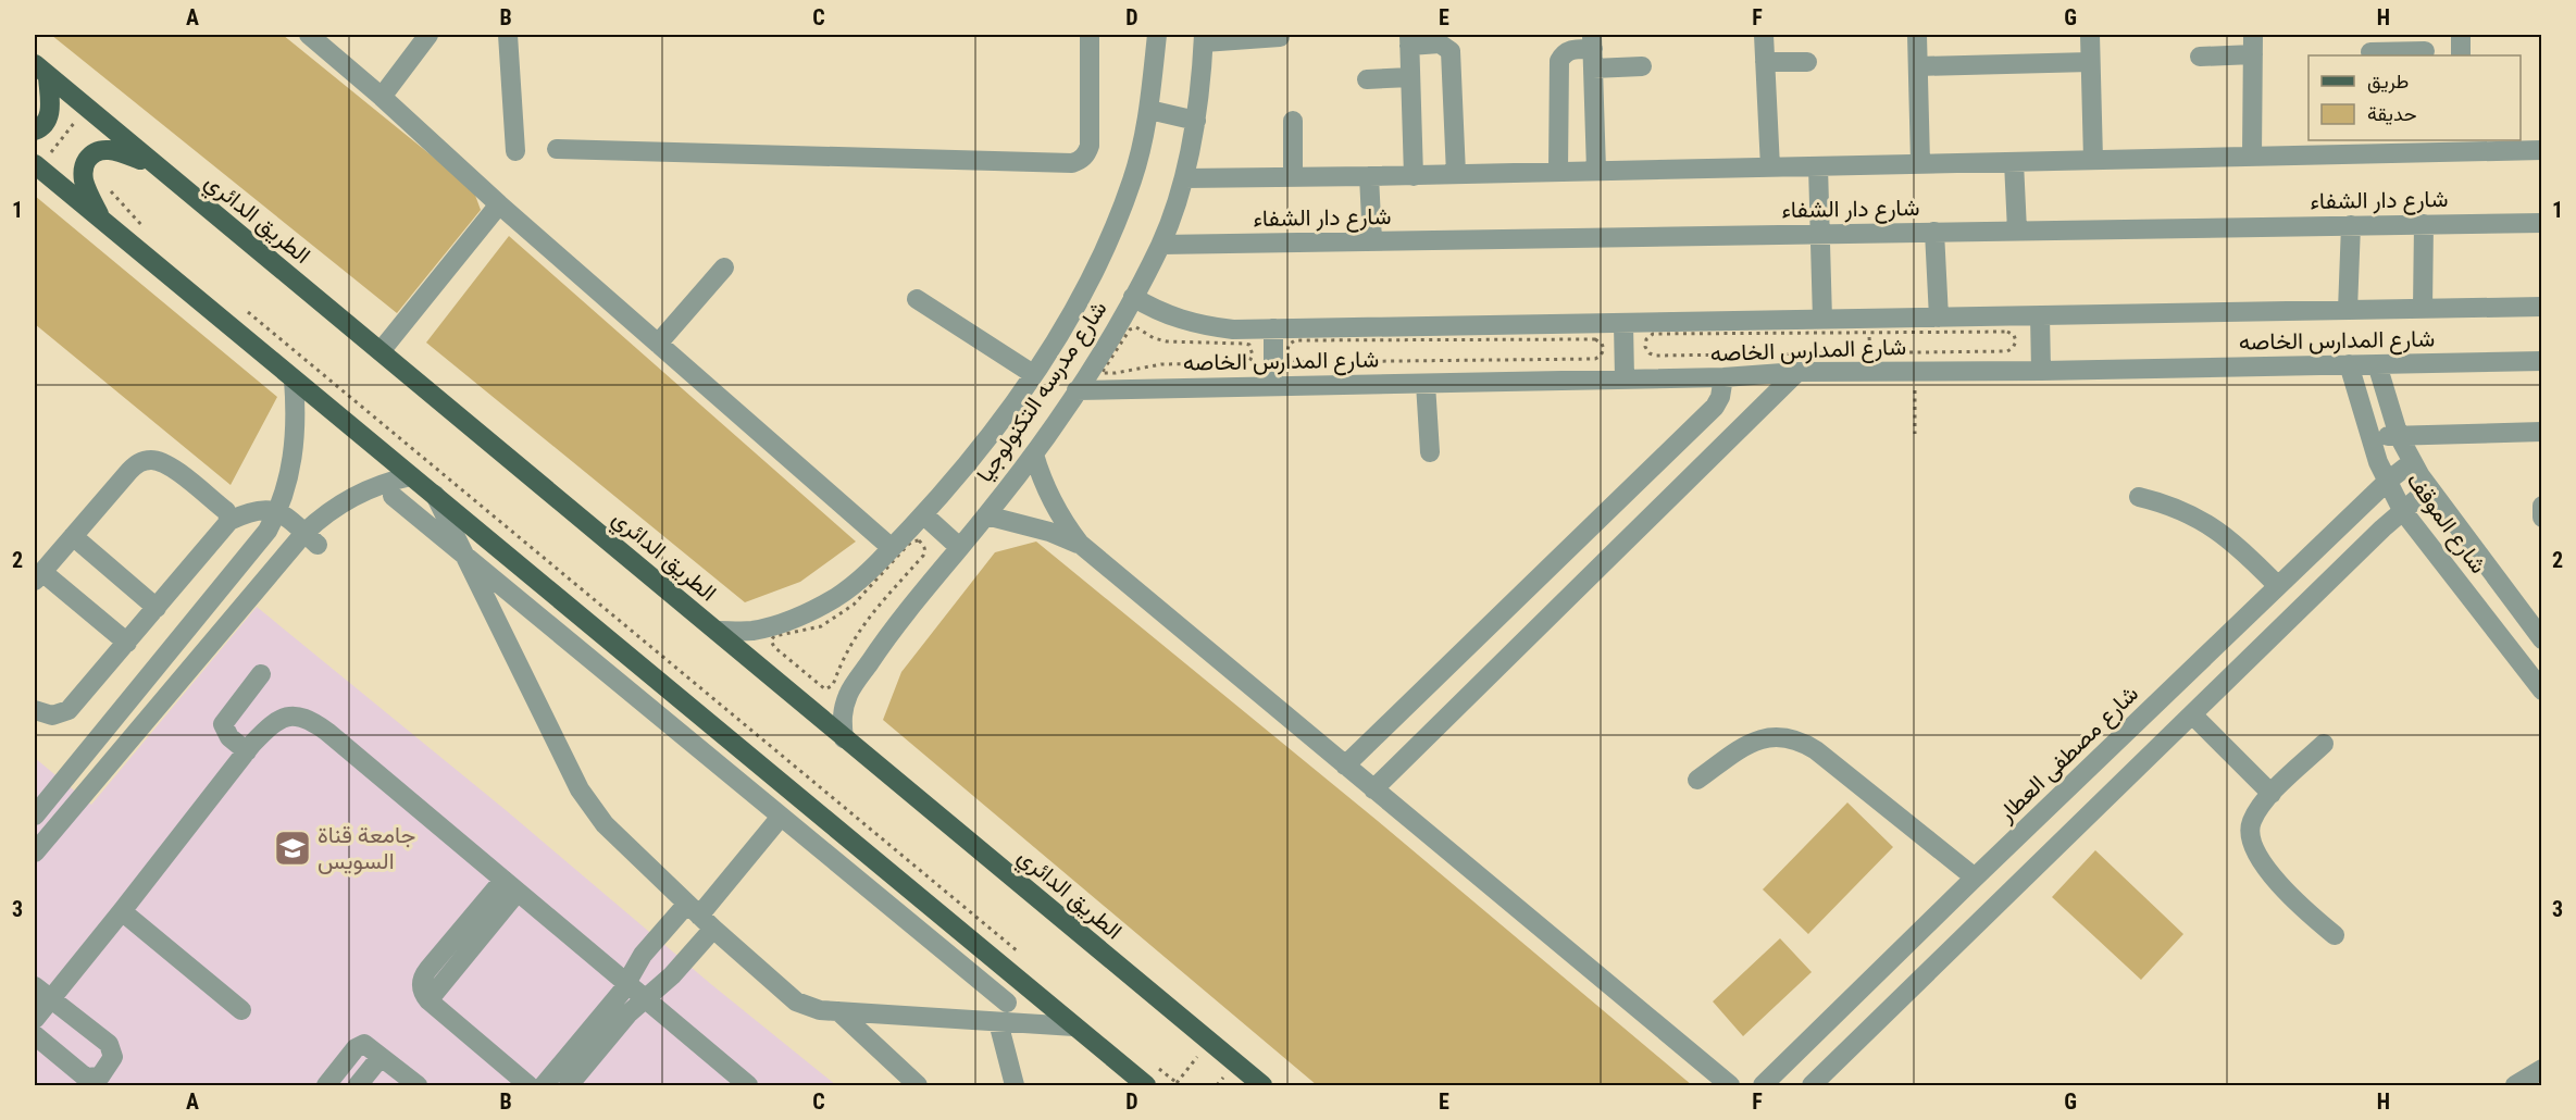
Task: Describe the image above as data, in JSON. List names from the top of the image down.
{
  "streets": {
    "main road": ["الطريق الدائري"],
    "street": [
      "شارع دار الشفاء",
      "شارع المدارس الخاصه",
      "شارع مدرسه التكنولوجيا",
      "شارع الموقف",
      "شارع مصطفى العطار"
    ]
  },
  "crossings": [
    ["شارع دار الشفاء", "شارع مدرسه التكنولوجيا"],
    ["الطريق الدائري", "شارع مدرسه التكنولوجيا"],
    ["شارع المدارس الخاصه", "شارع مدرسه التكنولوجيا"],
    ["شارع المدارس الخاصه", "شارع الموقف"],
    ["شارع الموقف", "شارع مصطفى العطار"]
  ],
  "places": {
    "school or university": ["جامعة قناة السويس"]
  },
  "legend": ["طريق", "حديقة"],
  "grid": {
    "columns": [
      "A",
      "B",
      "C",
      "D",
      "E",
      "F",
      "G",
      "H"
    ],
    "rows": ["1", "2", "3"]
  }
}
